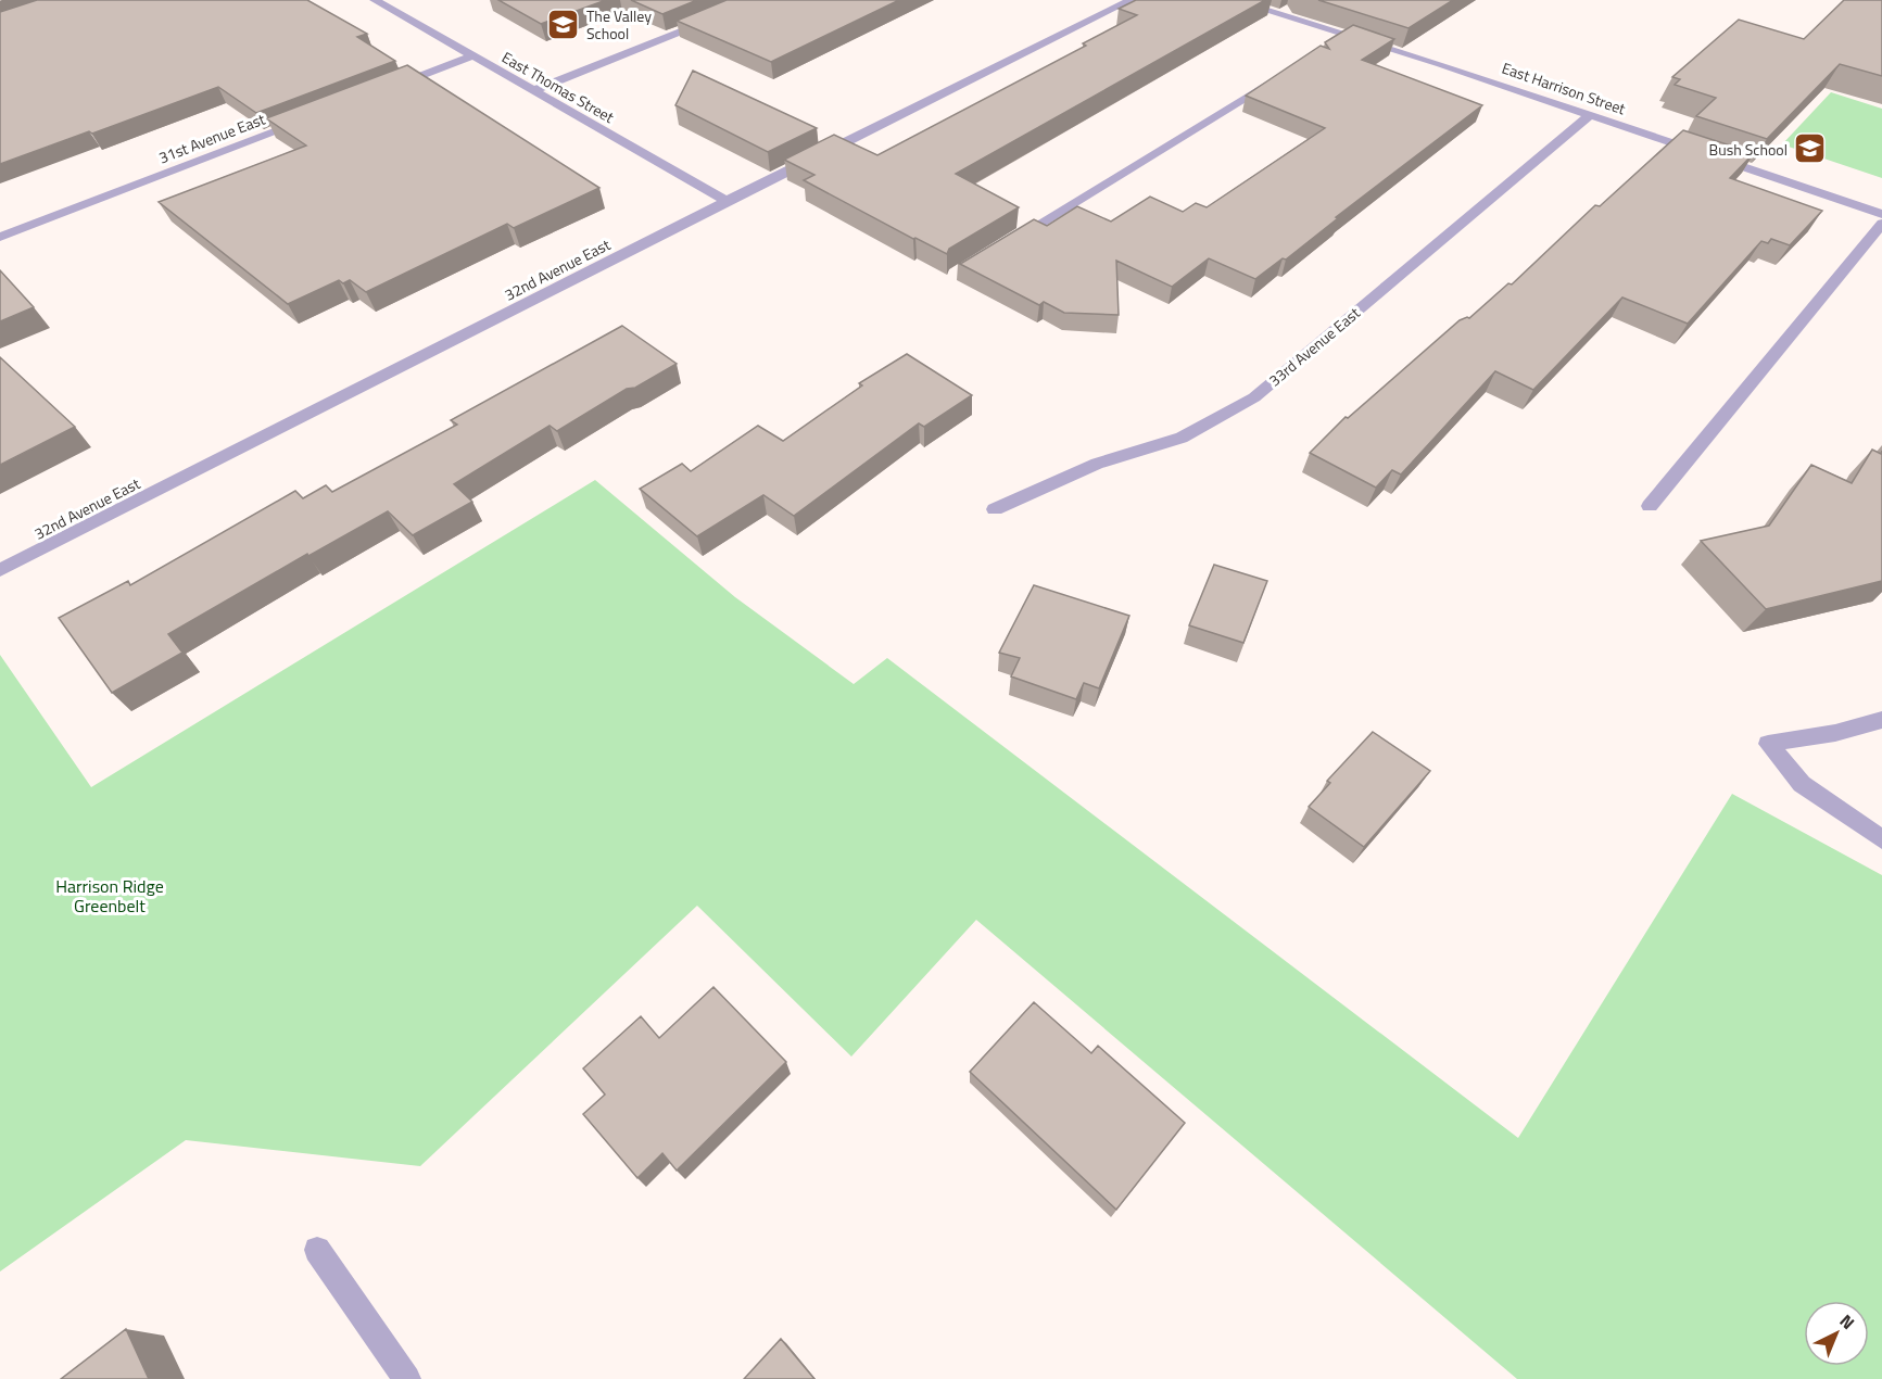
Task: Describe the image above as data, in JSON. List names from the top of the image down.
{
  "streets": {
    "street": [
      "East Thomas Street",
      "East Harrison Street",
      "31st Avenue East",
      "32nd Avenue East",
      "33rd Avenue East"
    ]
  },
  "crossings": [
    ["East Thomas Street", "32nd Avenue East"],
    ["East Harrison Street", "33rd Avenue East"]
  ],
  "parks": ["Harrison Ridge Greenbelt"],
  "places": {
    "school or university": ["The Valley School", "Bush School"]
  },
  "north": "top right"
}
